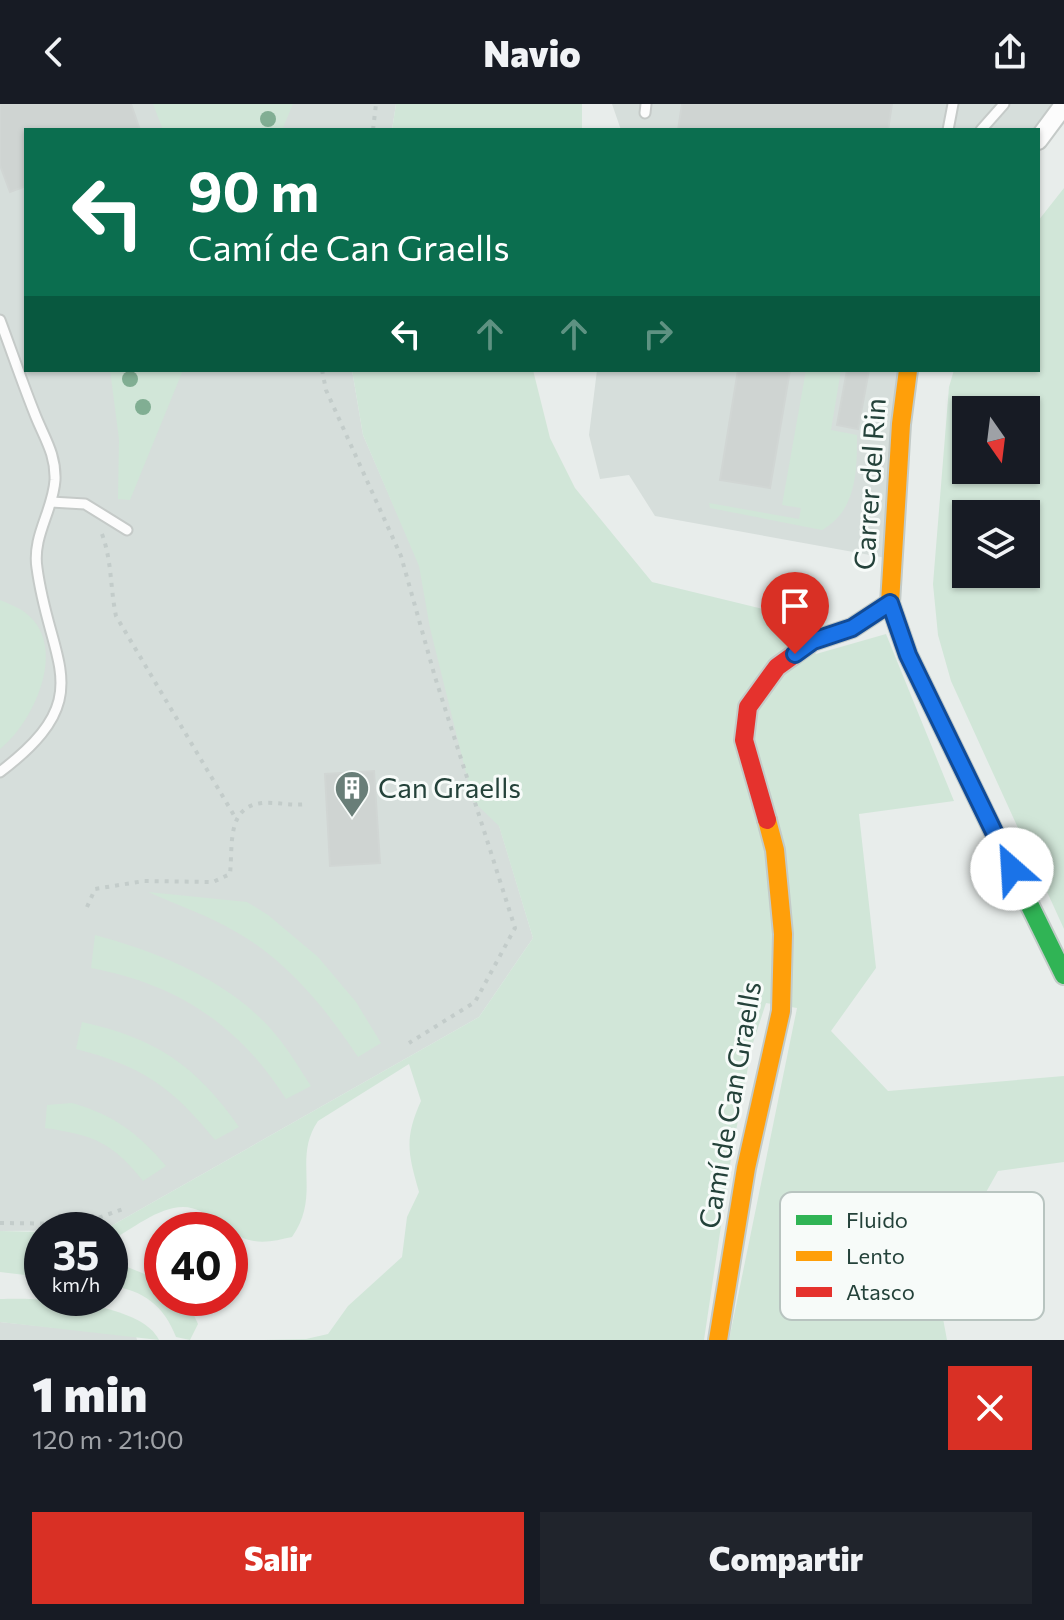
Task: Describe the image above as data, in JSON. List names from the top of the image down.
{
  "streets": {
    "street": ["Carrer del Rin", "Camí de Can Graells"]
  },
  "crossings": [
    ["Carrer del Rin", "Camí de Can Graells"]
  ],
  "places": {
    "building": ["Can Graells"]
  },
  "legend": ["Fluido", "Lento", "Atasco"],
  "north": "bottom",
  "page": {
    "header": "Navio",
    "turn": ["90 m", "Camí de Can Graells"],
    "speed": "35 km/h",
    "limit": "40",
    "heading": ["1 min", "120 m · 21:00"],
    "buttons": ["Salir", "Compartir"]
  }
}
